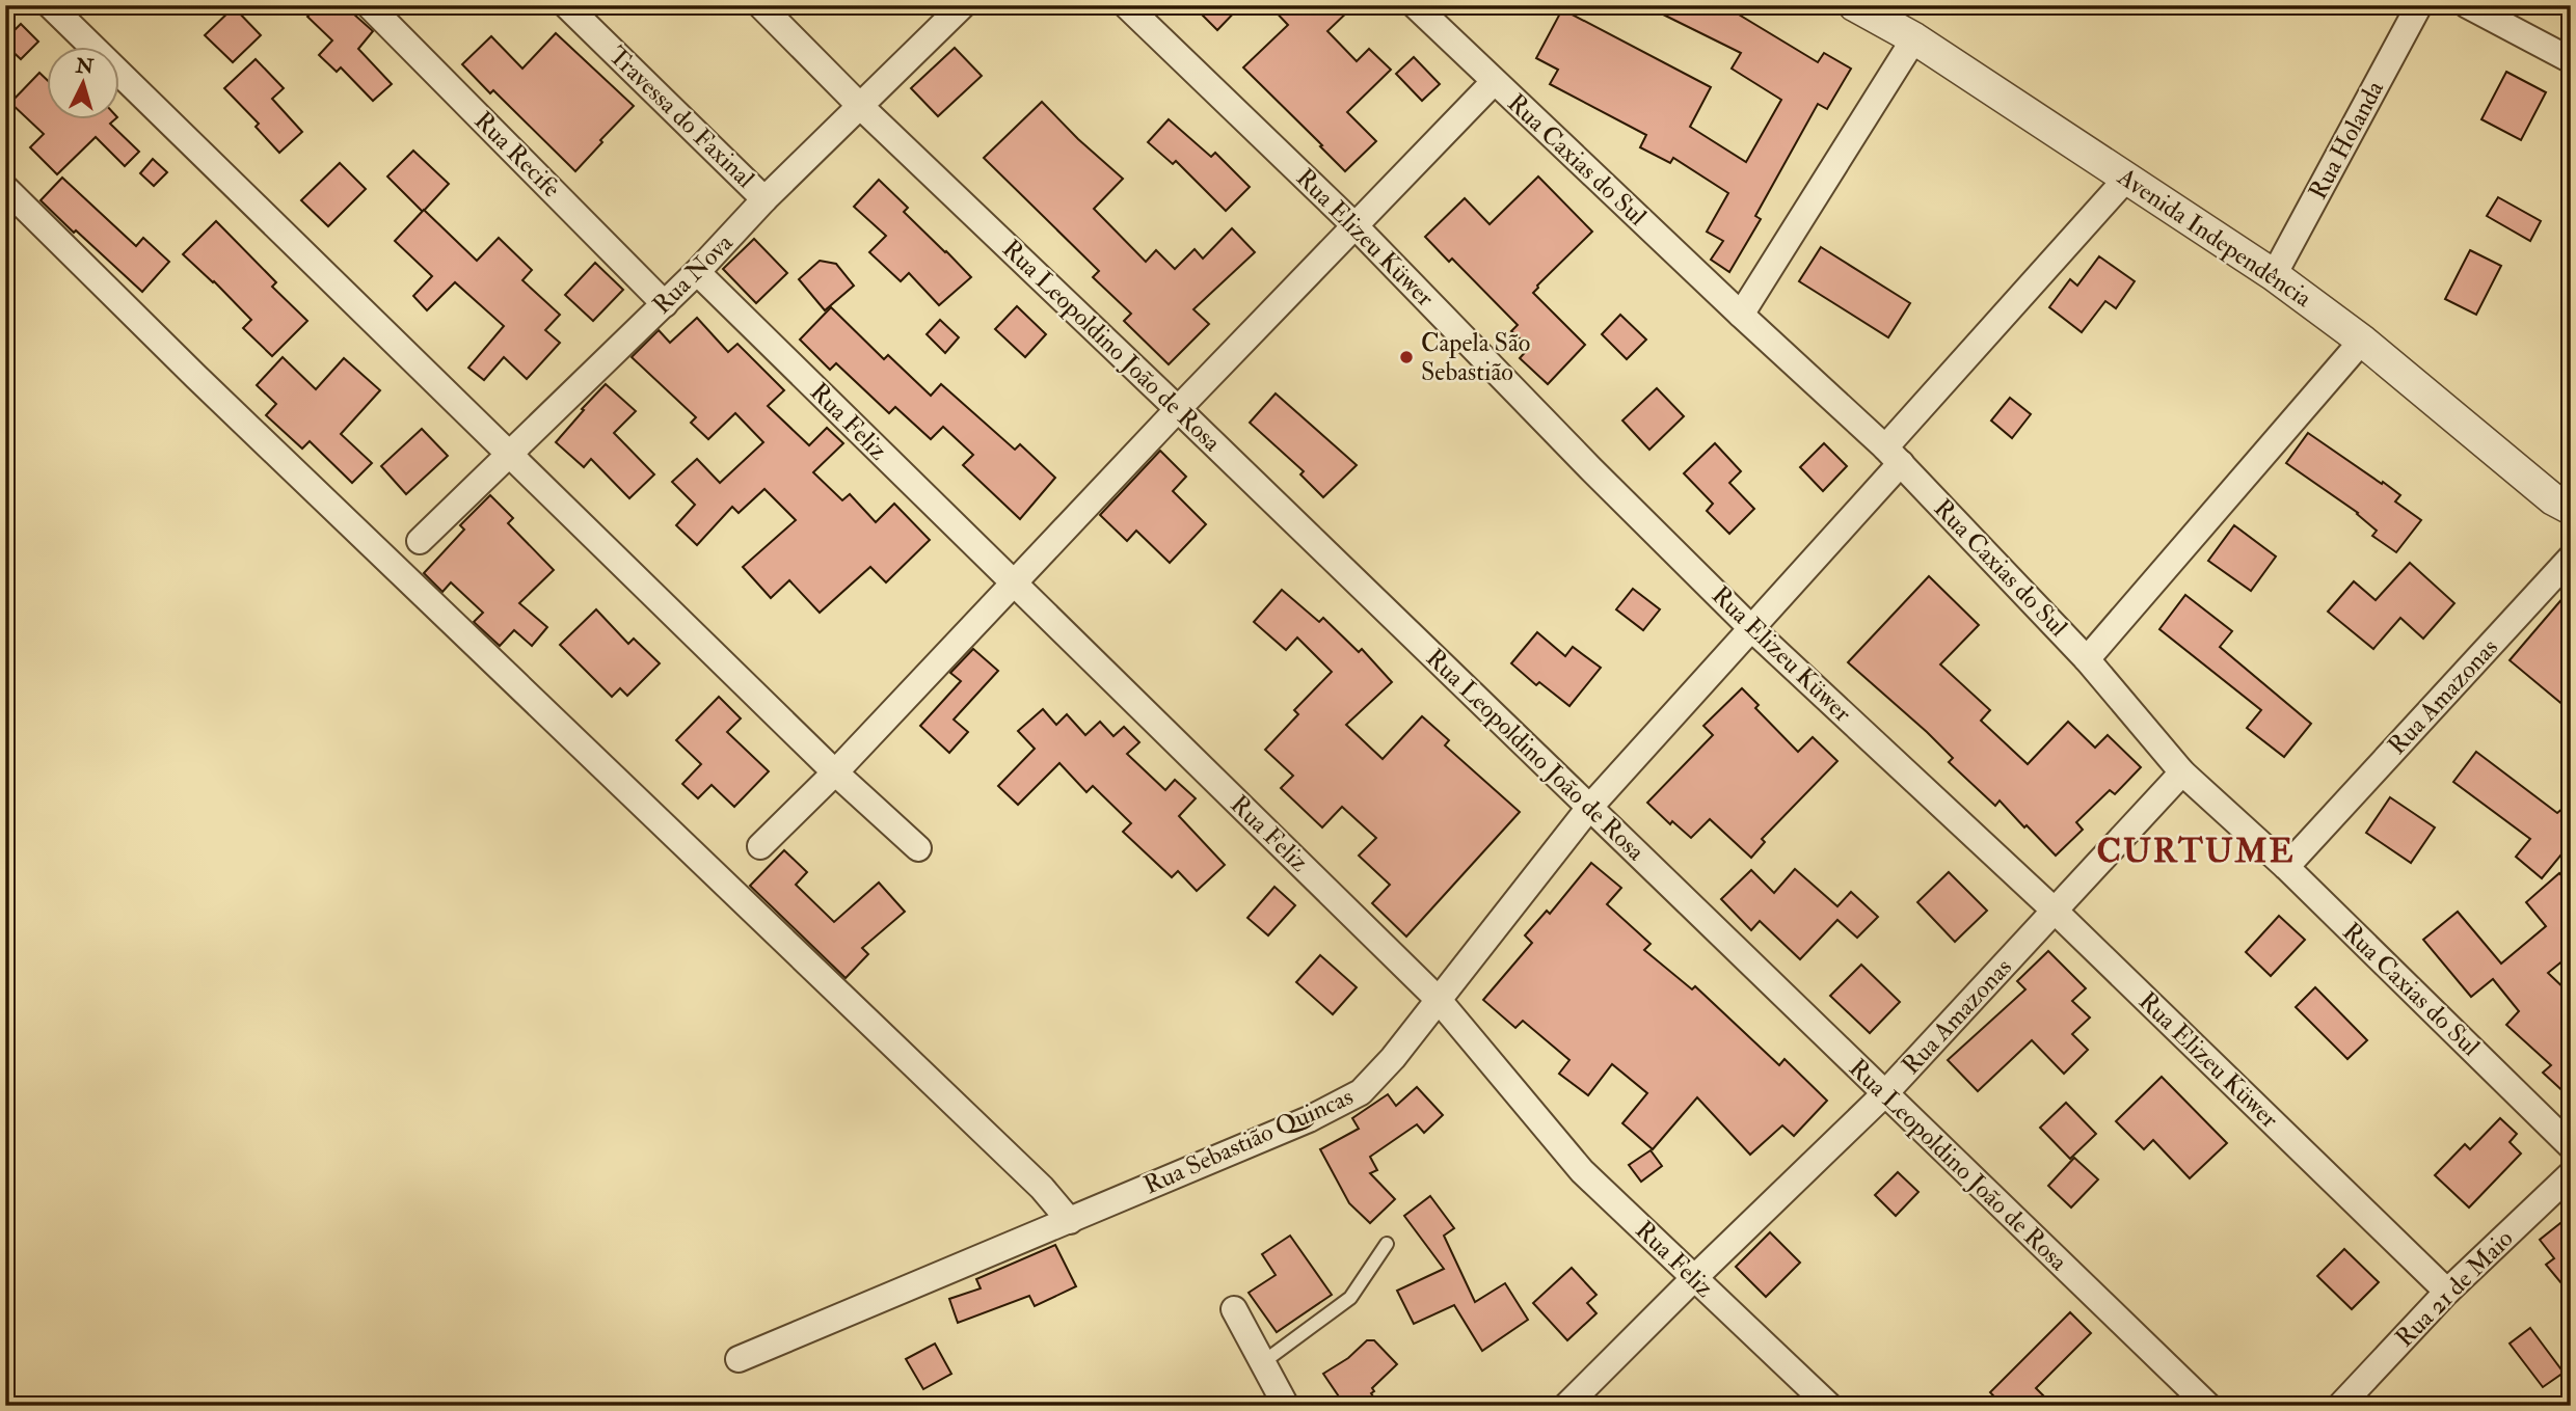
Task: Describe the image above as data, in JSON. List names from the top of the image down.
{
  "streets": {
    "street": [
      "Travessa do Faxinal",
      "Rua Holanda",
      "Rua Recife",
      "Rua Caxias do Sul",
      "Rua Elizeu Küwer",
      "Avenida Independência",
      "Rua Nova",
      "Rua Leopoldino João de Rosa",
      "Rua Feliz",
      "Rua Amazonas",
      "Rua Sebastião Quincas",
      "Rua 21 de Maio"
    ]
  },
  "crossings": [
    ["Travessa do Faxinal", "Rua Nova"],
    ["Rua Holanda", "Avenida Independência"],
    ["Rua Recife", "Rua Nova"],
    ["Rua Caxias do Sul", "Rua Amazonas"],
    ["Rua Caxias do Sul", "Rua Sebastião Quincas"],
    ["Rua Elizeu Küwer", "Rua Amazonas"],
    ["Rua Elizeu Küwer", "Rua Sebastião Quincas"],
    ["Rua Elizeu Küwer", "Rua 21 de Maio"],
    ["Avenida Independência", "Rua Sebastião Quincas"],
    ["Rua Nova", "Rua Leopoldino João de Rosa"],
    ["Rua Nova", "Rua Feliz"],
    ["Rua Leopoldino João de Rosa", "Rua Amazonas"],
    ["Rua Leopoldino João de Rosa", "Rua Sebastião Quincas"],
    ["Rua Feliz", "Rua Amazonas"],
    ["Rua Feliz", "Rua Sebastião Quincas"]
  ],
  "districts": ["CURTUME"],
  "places": ["Capela São Sebastião"],
  "north": "top"
}
